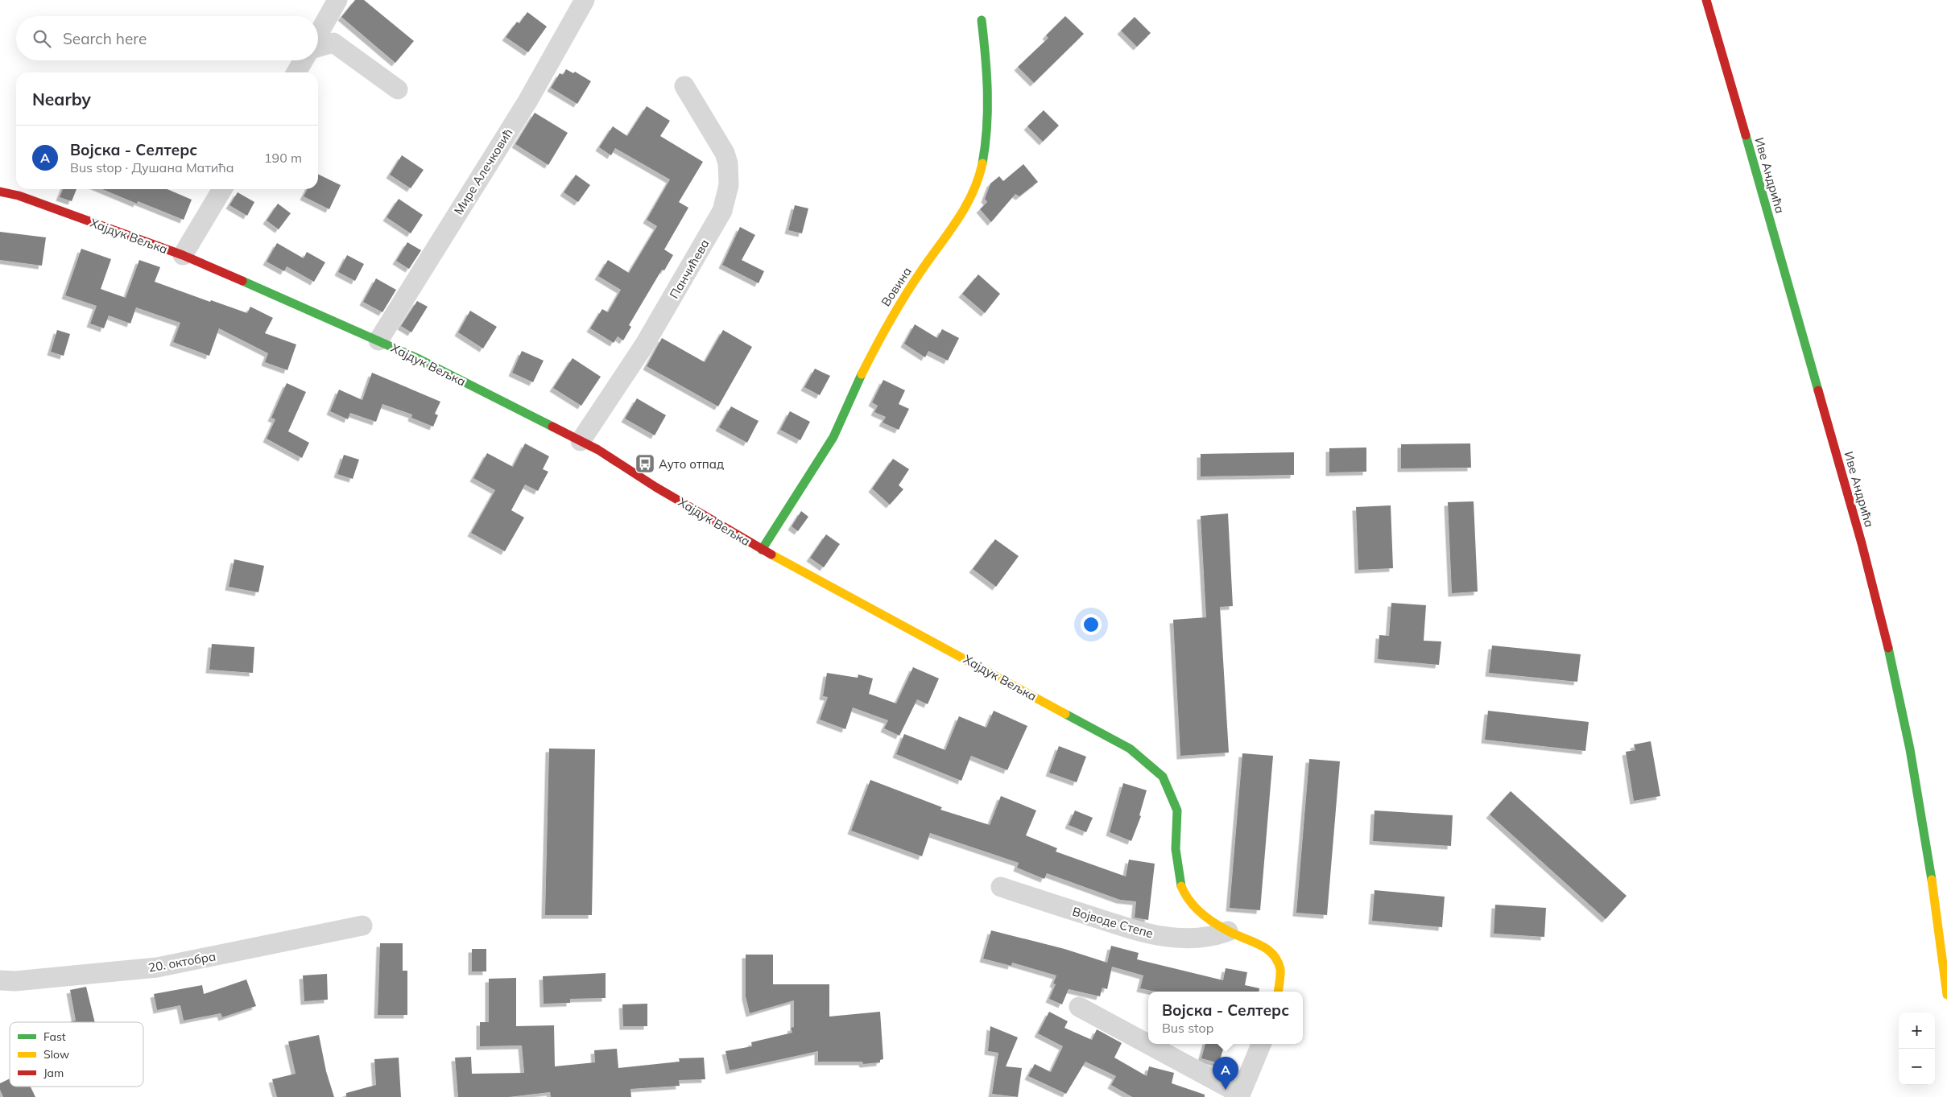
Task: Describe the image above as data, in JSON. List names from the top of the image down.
{
  "streets": {
    "street": [
      "Мире Алечковић",
      "Иве Андрића",
      "Хајдук Вељка",
      "Панчићева",
      "Вовина",
      "Војводе Степе",
      "20. октобра"
    ]
  },
  "crossings": [
    ["Мире Алечковић", "Хајдук Вељка"],
    ["Хајдук Вељка", "Панчићева"],
    ["Хајдук Вељка", "Вовина"],
    ["Хајдук Вељка", "Војводе Степе"]
  ],
  "places": {
    "bus stop": ["Ауто отпад"]
  },
  "legend": ["Fast", "Slow", "Jam"],
  "page": {
    "search": "Search here",
    "heading": "Nearby",
    "list": [
      {
        "mark": "A",
        "name": "Војска - Селтерс",
        "note": "Bus stop · Душана Матића",
        "value": "190 m"
      }
    ],
    "popup": ["Војска - Селтерс", "Bus stop"],
    "map_buttons": ["+", "−"],
    "pins": "A"
  }
}
